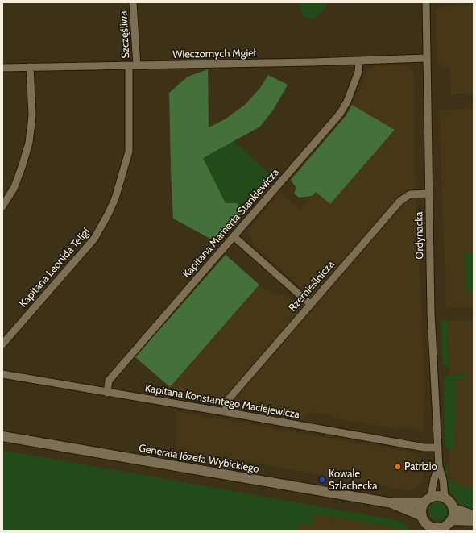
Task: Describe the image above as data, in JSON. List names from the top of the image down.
{
  "streets": {
    "main road": ["Generała Józefa Wybickiego"],
    "street": [
      "Szczęśliwa",
      "Wieczornych Mgieł",
      "Kapitana Mamerta Stankiewicza",
      "Ordynacka",
      "Kapitana Leonida Teligi",
      "Rzemieślnicza",
      "Kapitana Konstantego Maciejewicza"
    ]
  },
  "crossings": [
    ["Szczęśliwa", "Wieczornych Mgieł"],
    ["Wieczornych Mgieł", "Kapitana Mamerta Stankiewicza"],
    ["Wieczornych Mgieł", "Ordynacka"],
    ["Wieczornych Mgieł", "Kapitana Leonida Teligi"],
    ["Kapitana Mamerta Stankiewicza", "Kapitana Konstantego Maciejewicza"],
    ["Ordynacka", "Rzemieślnicza"],
    ["Ordynacka", "Kapitana Konstantego Maciejewicza"],
    ["Ordynacka", "Generała Józefa Wybickiego"],
    ["Rzemieślnicza", "Kapitana Konstantego Maciejewicza"]
  ],
  "places": ["Patrizio", "Kowale Szlachecka"]
}
